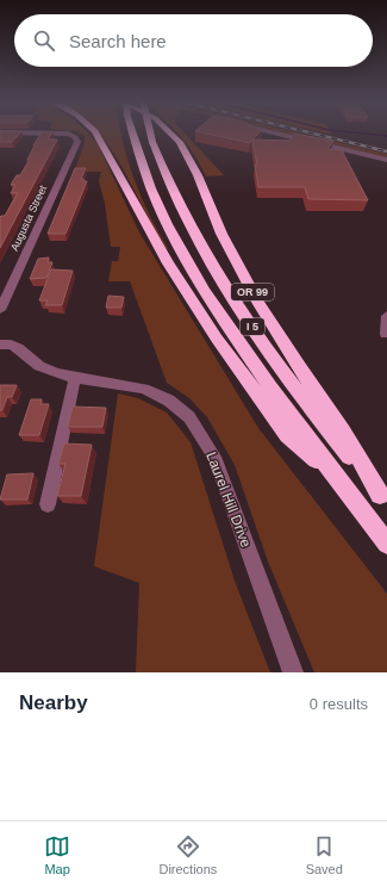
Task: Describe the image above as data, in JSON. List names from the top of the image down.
{
  "streets": {
    "highway": ["OR 99", "I 5"],
    "street": ["Augusta Street", "Laurel Hill Drive"]
  },
  "crossings": [
    ["OR 99", "I 5"]
  ],
  "page": {
    "search": "Search here",
    "heading": ["Nearby", "0 results"],
    "nav": ["Map", "Directions", "Saved"]
  }
}
